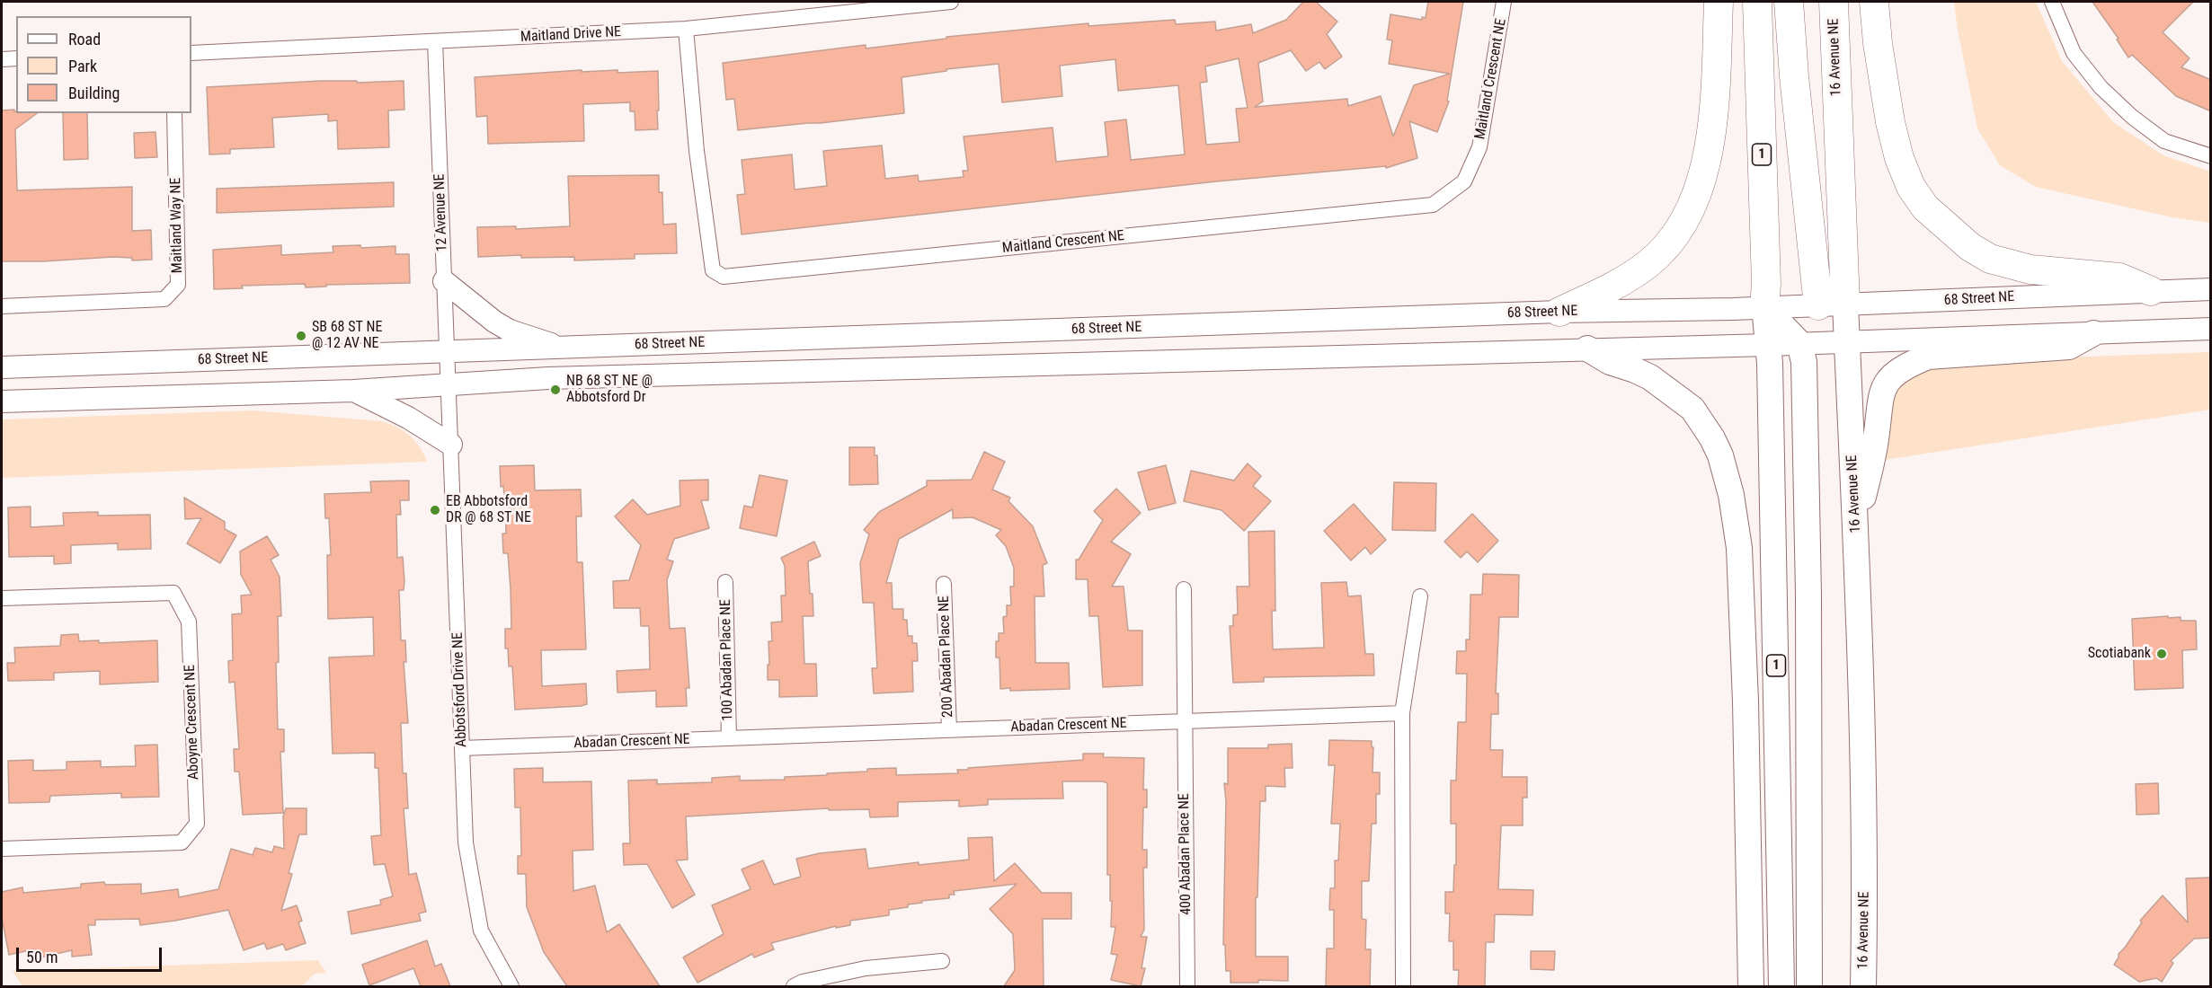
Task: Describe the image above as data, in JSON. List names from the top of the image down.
{
  "streets": {
    "highway": ["16 Avenue NE", "1"],
    "main road": ["68 Street NE"],
    "street": [
      "Maitland Drive NE",
      "Maitland Crescent NE",
      "12 Avenue NE",
      "Maitland Way NE",
      "200 Abadan Place NE",
      "100 Abadan Place NE",
      "Abbotsford Drive NE",
      "Aboyne Crescent NE",
      "Abadan Crescent NE",
      "400 Abadan Place NE"
    ]
  },
  "crossings": [
    ["Maitland Drive NE", "Maitland Crescent NE"],
    ["Maitland Drive NE", "12 Avenue NE"],
    ["16 Avenue NE", "68 Street NE"],
    ["1", "68 Street NE"],
    ["12 Avenue NE", "68 Street NE"],
    ["12 Avenue NE", "Abbotsford Drive NE"],
    ["68 Street NE", "Abbotsford Drive NE"],
    ["200 Abadan Place NE", "Abadan Crescent NE"],
    ["100 Abadan Place NE", "Abadan Crescent NE"],
    ["Abbotsford Drive NE", "Abadan Crescent NE"],
    ["Abadan Crescent NE", "400 Abadan Place NE"]
  ],
  "places": [
    "SB 68 ST NE @ 12 AV NE",
    "NB 68 ST NE @ Abbotsford Dr",
    "EB Abbotsford DR @ 68 ST NE",
    "Scotiabank"
  ],
  "legend": ["Road", "Park", "Building"],
  "scale_bar": "50 m"
}
